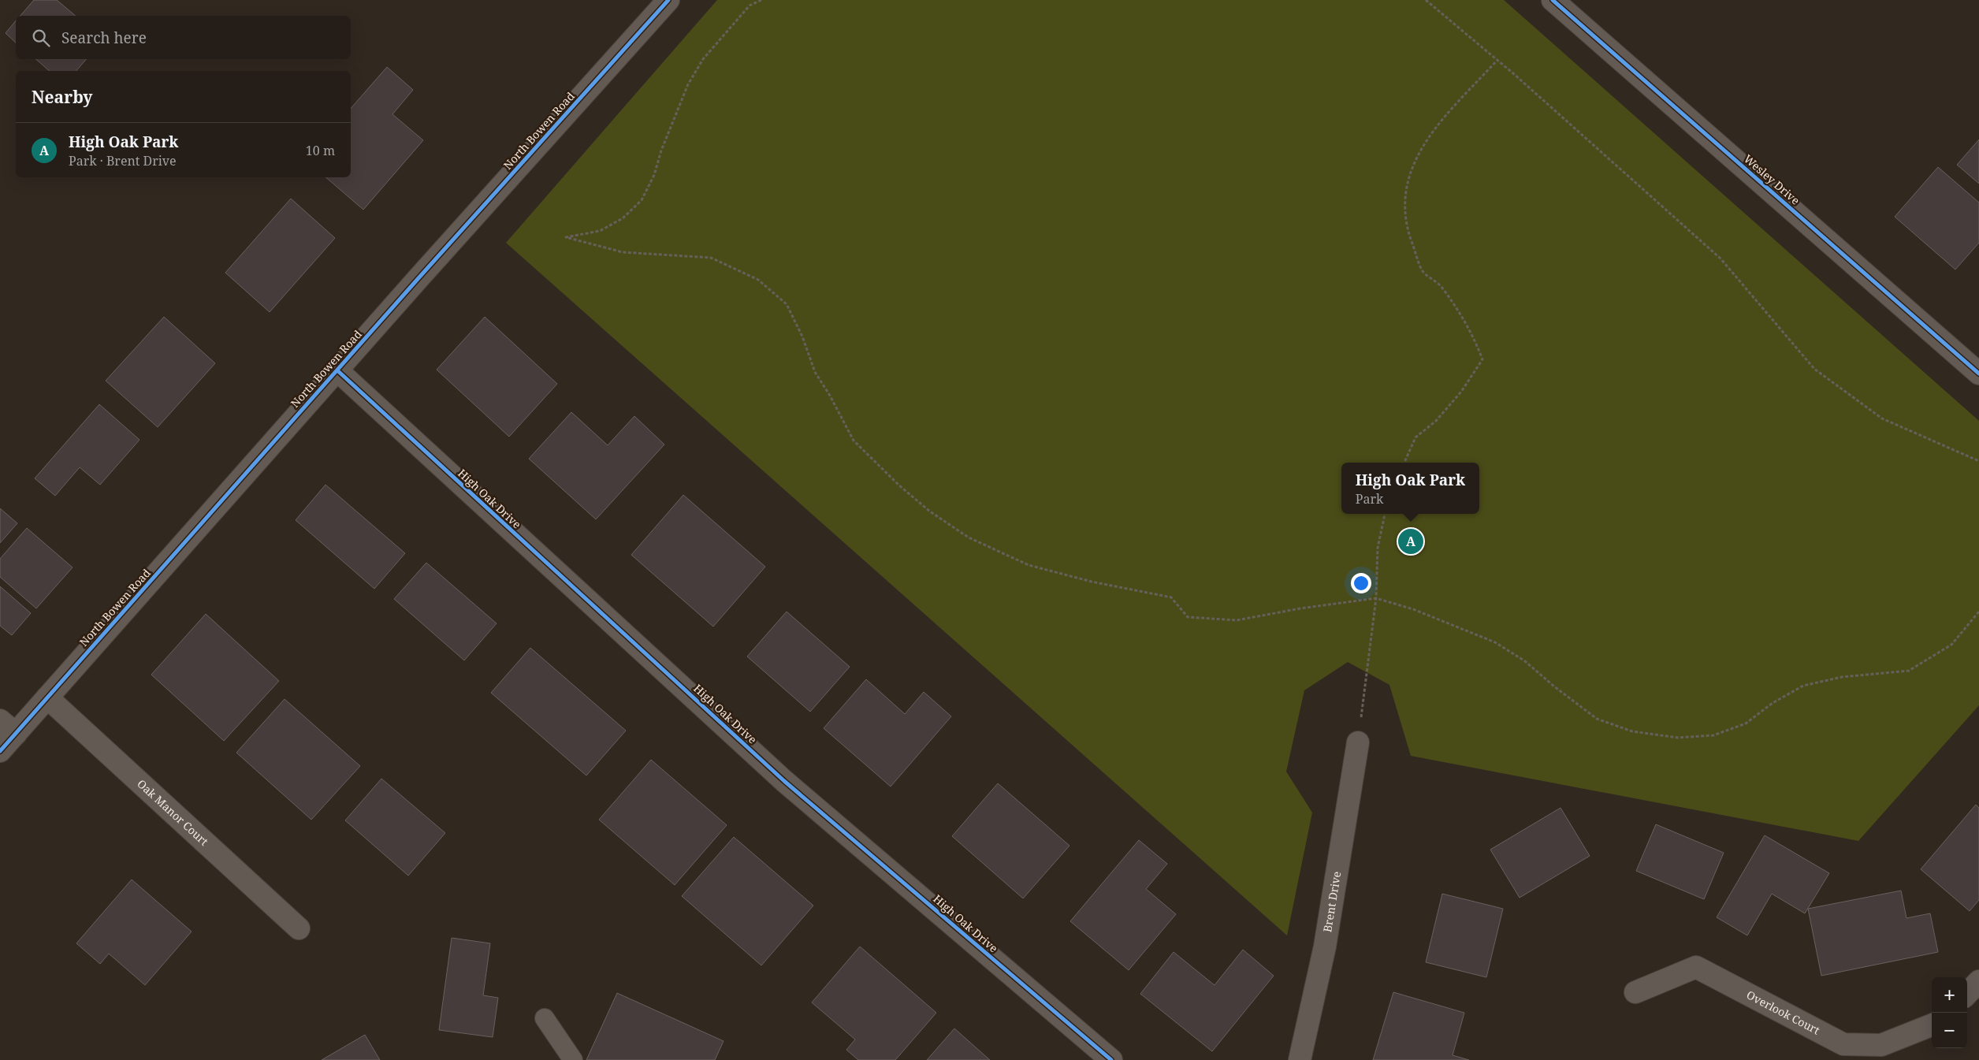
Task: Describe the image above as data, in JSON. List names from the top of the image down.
{
  "streets": {
    "street": [
      "North Bowen Road",
      "Wesley Drive",
      "High Oak Drive",
      "Oak Manor Court",
      "Brent Drive",
      "Overlook Court"
    ]
  },
  "crossings": [
    ["North Bowen Road", "High Oak Drive"],
    ["North Bowen Road", "Oak Manor Court"]
  ],
  "page": {
    "search": "Search here",
    "heading": "Nearby",
    "list": [
      {
        "mark": "A",
        "name": "High Oak Park",
        "note": "Park · Brent Drive",
        "value": "10 m"
      }
    ],
    "popup": ["High Oak Park", "Park"],
    "pins": "A",
    "map_buttons": ["+", "−"]
  }
}
